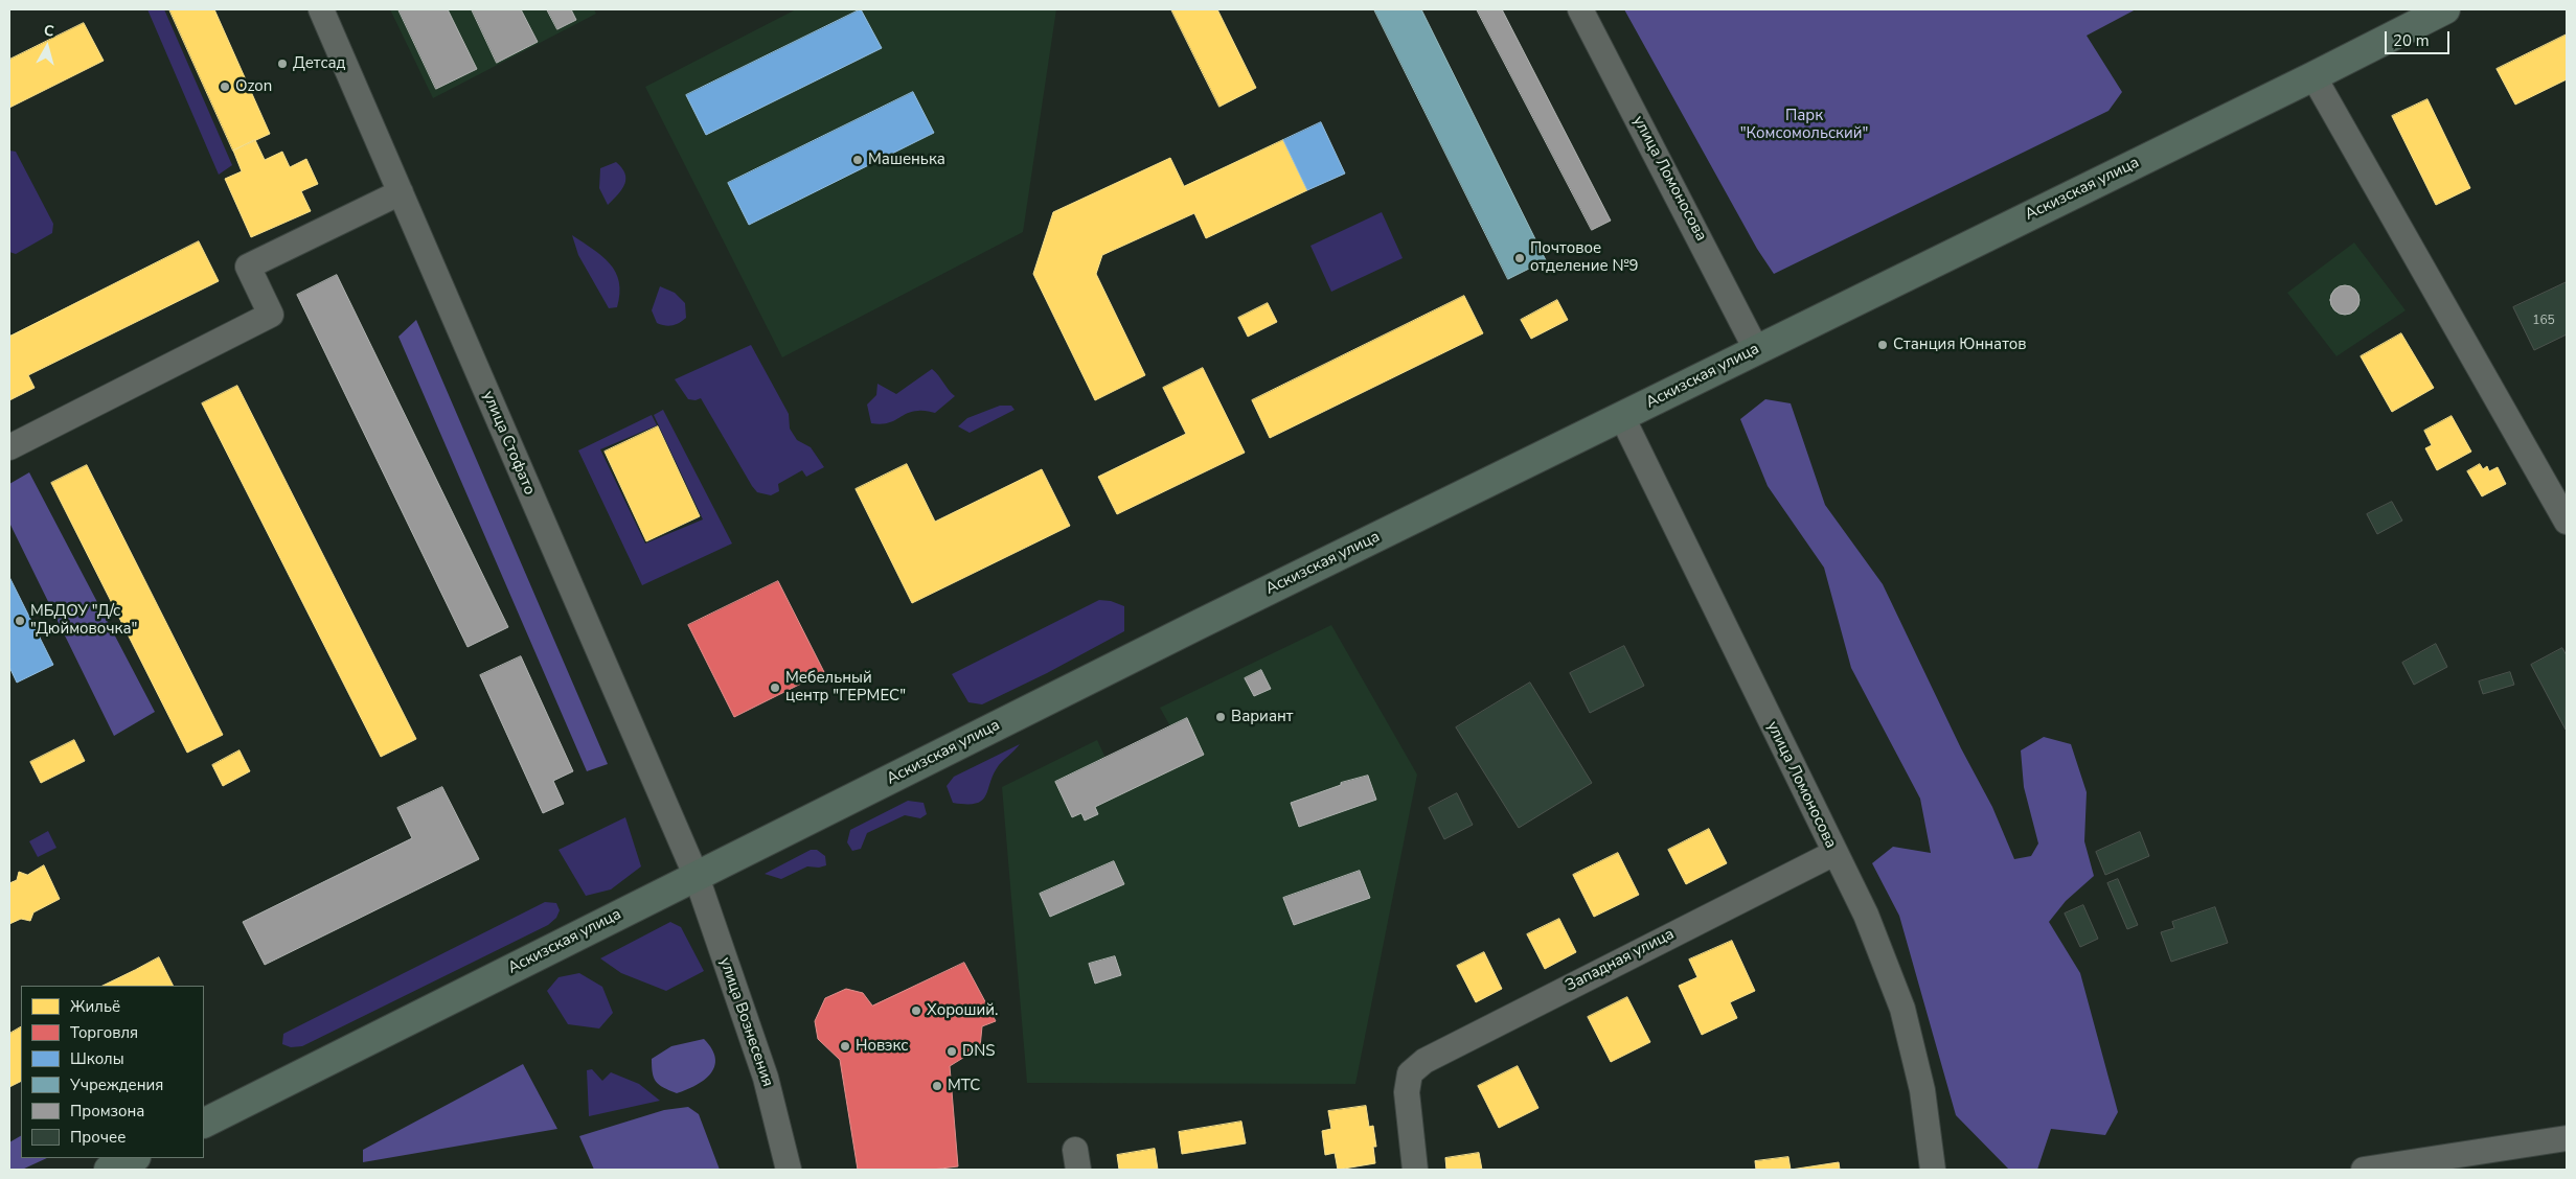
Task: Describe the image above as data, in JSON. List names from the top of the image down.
{
  "streets": {
    "main road": ["Аскизская улица"],
    "street": [
      "улица Ломоносова",
      "улица Стофато",
      "Западная улица",
      "улица Вознесения"
    ]
  },
  "crossings": [
    ["улица Ломоносова", "Аскизская улица"],
    ["улица Ломоносова", "Западная улица"],
    ["Аскизская улица", "улица Стофато"],
    ["Аскизская улица", "улица Вознесения"],
    ["улица Стофато", "улица Вознесения"]
  ],
  "parks": ["Парк \"Комсомольский\""],
  "places": [
    "Детсад",
    "Ozon",
    "Машенька",
    "Почтовое отделение №9",
    "Станция Юннатов",
    "МБДОУ \"Д/с \"Дюймовочка\"",
    "Мебельный центр \"ГЕРМЕС\"",
    "Вариант",
    "Хороший.",
    "Новэкс",
    "DNS",
    "МТС"
  ],
  "house_numbers": ["165"],
  "legend": [
    "Жильё",
    "Торговля",
    "Школы",
    "Учреждения",
    "Промзона",
    "Прочее"
  ],
  "scale_bar": "20 m",
  "north": "top"
}
